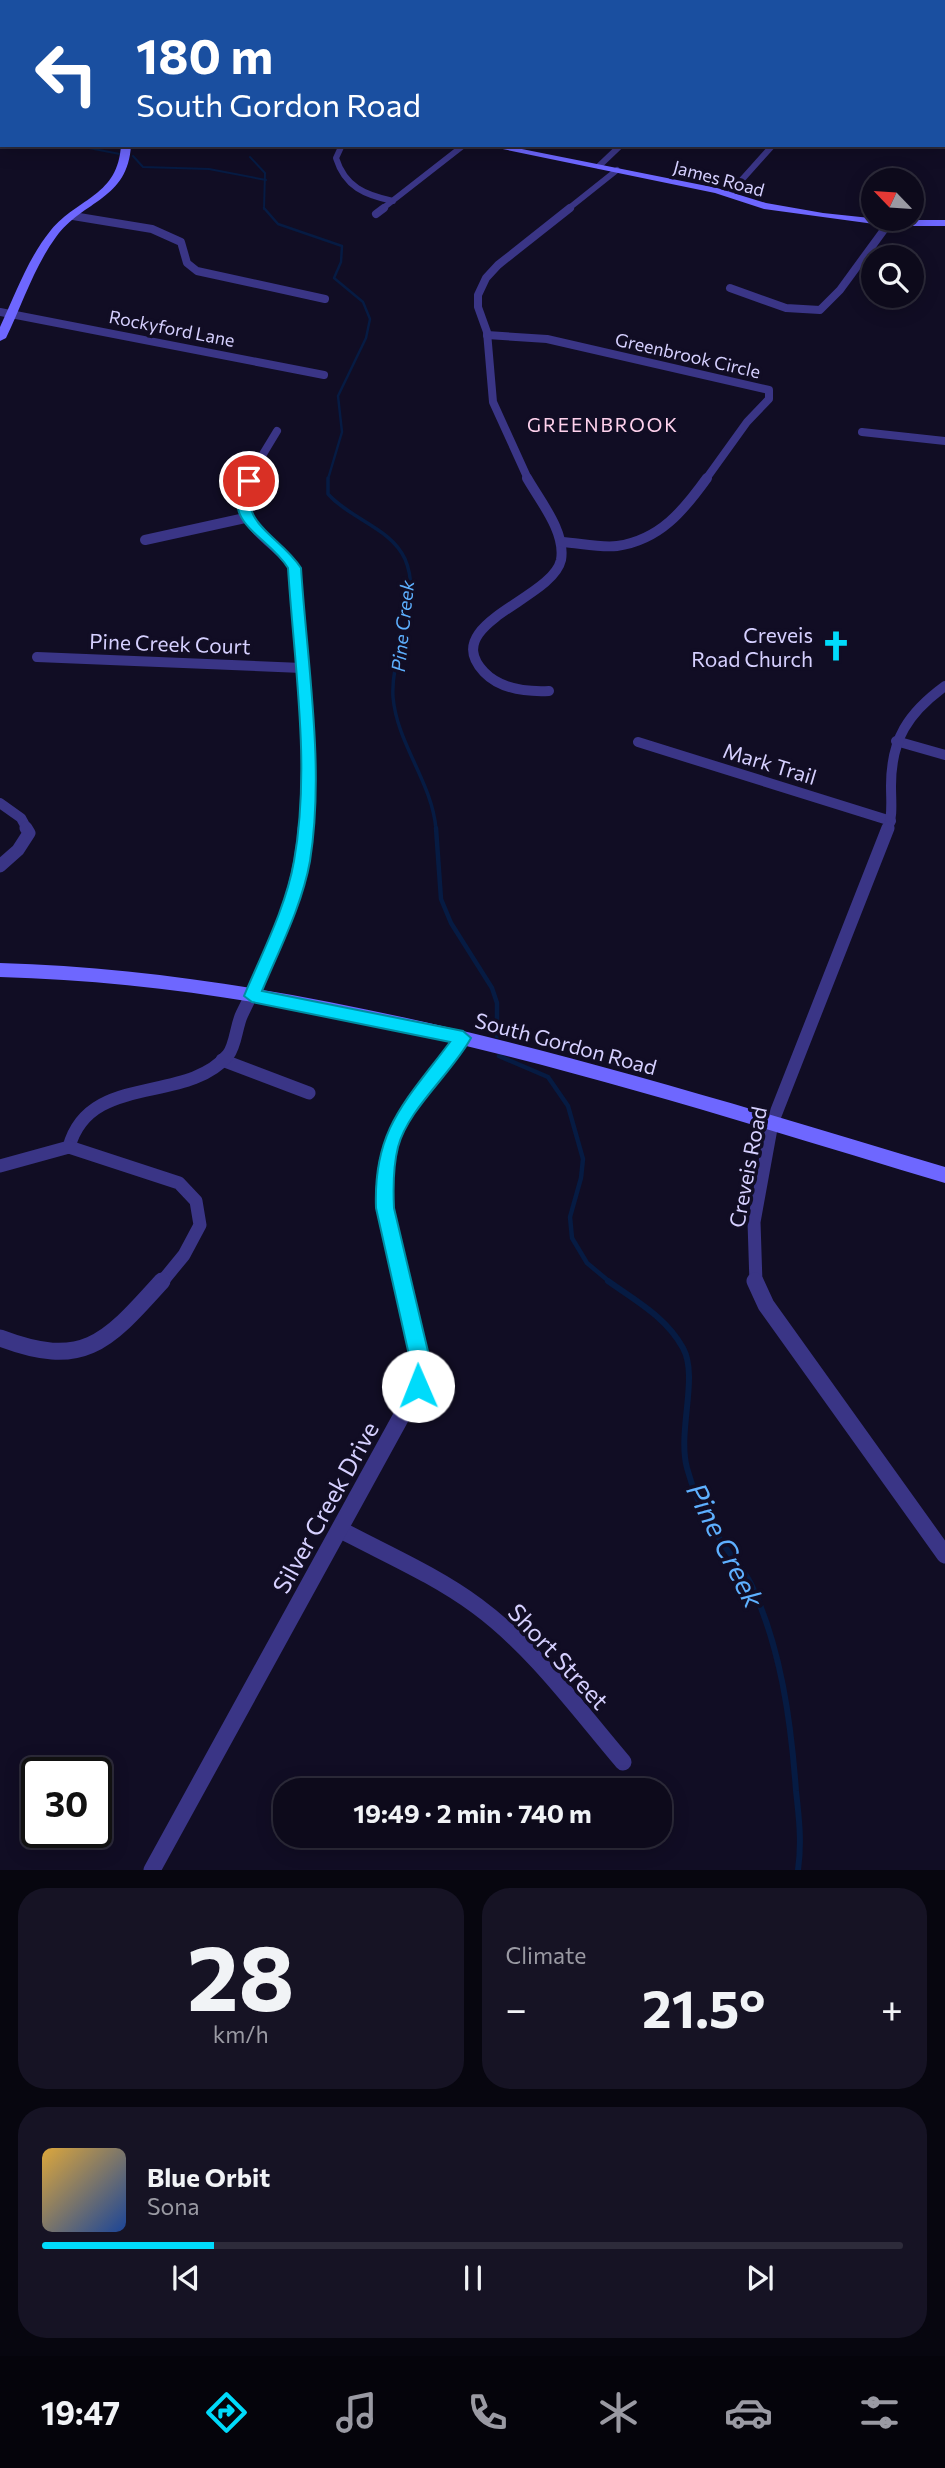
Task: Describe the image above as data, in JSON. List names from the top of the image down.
{
  "streets": {
    "street": [
      "James Road",
      "Rockyford Lane",
      "Greenbrook Circle",
      "Pine Creek Court",
      "Mark Trail",
      "South Gordon Road",
      "Creveis Road",
      "Silver Creek Drive",
      "Short Street"
    ]
  },
  "crossings": [
    ["Mark Trail", "Creveis Road"],
    ["South Gordon Road", "Creveis Road"],
    ["South Gordon Road", "Silver Creek Drive"],
    ["Silver Creek Drive", "Short Street"]
  ],
  "districts": ["GREENBROOK"],
  "water": ["Pine Creek"],
  "places": {
    "church": ["Creveis Road Church"]
  },
  "north": "top left",
  "page": {
    "turn": ["180 m", "South Gordon Road"],
    "limit": "30",
    "trip": "19:49 · 2 min · 740 m",
    "tile": [
      ["28", "km/h"],
      "Climate"
    ],
    "heat": ["−", "21.5°", "+"],
    "song": ["Blue Orbit", "Sona"],
    "tabs": "19:47"
  }
}
